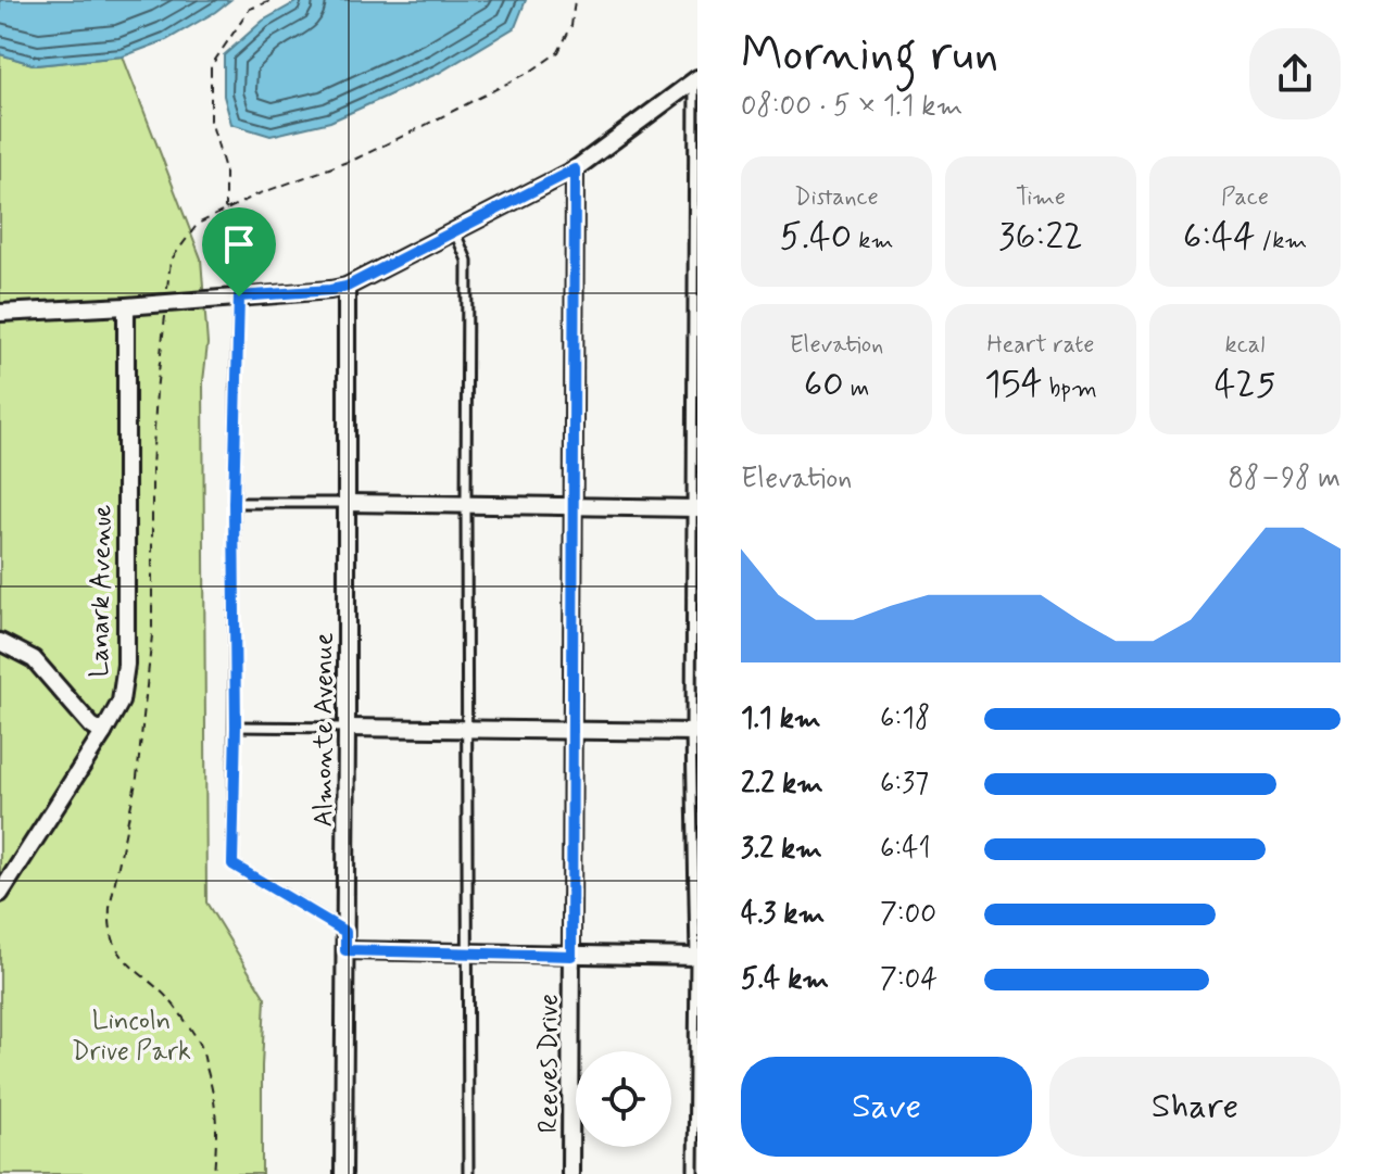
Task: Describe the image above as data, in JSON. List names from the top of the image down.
{
  "streets": {
    "street": ["Lanark Avenue", "Almonte Avenue", "Reeves Drive"]
  },
  "parks": ["Lincoln Drive Park"],
  "page": {
    "heading": ["Morning run", "08:00 · 5 × 1.1 km"],
    "stats": [
      ["Distance", "5.40 km"],
      ["Time", "36:22"],
      ["Pace", "6:44 /km"],
      ["Elevation", "60 m"],
      ["Heart rate", "154 bpm"],
      ["kcal", "425"]
    ],
    "chart": ["Elevation", "88–98 m"],
    "list": [
      {
        "name": "1.1 km",
        "note": "6:18"
      },
      {
        "name": "2.2 km",
        "note": "6:37"
      },
      {
        "name": "3.2 km",
        "note": "6:41"
      },
      {
        "name": "4.3 km",
        "note": "7:00"
      },
      {
        "name": "5.4 km",
        "note": "7:04"
      }
    ],
    "buttons": ["Save", "Share"]
  }
}
